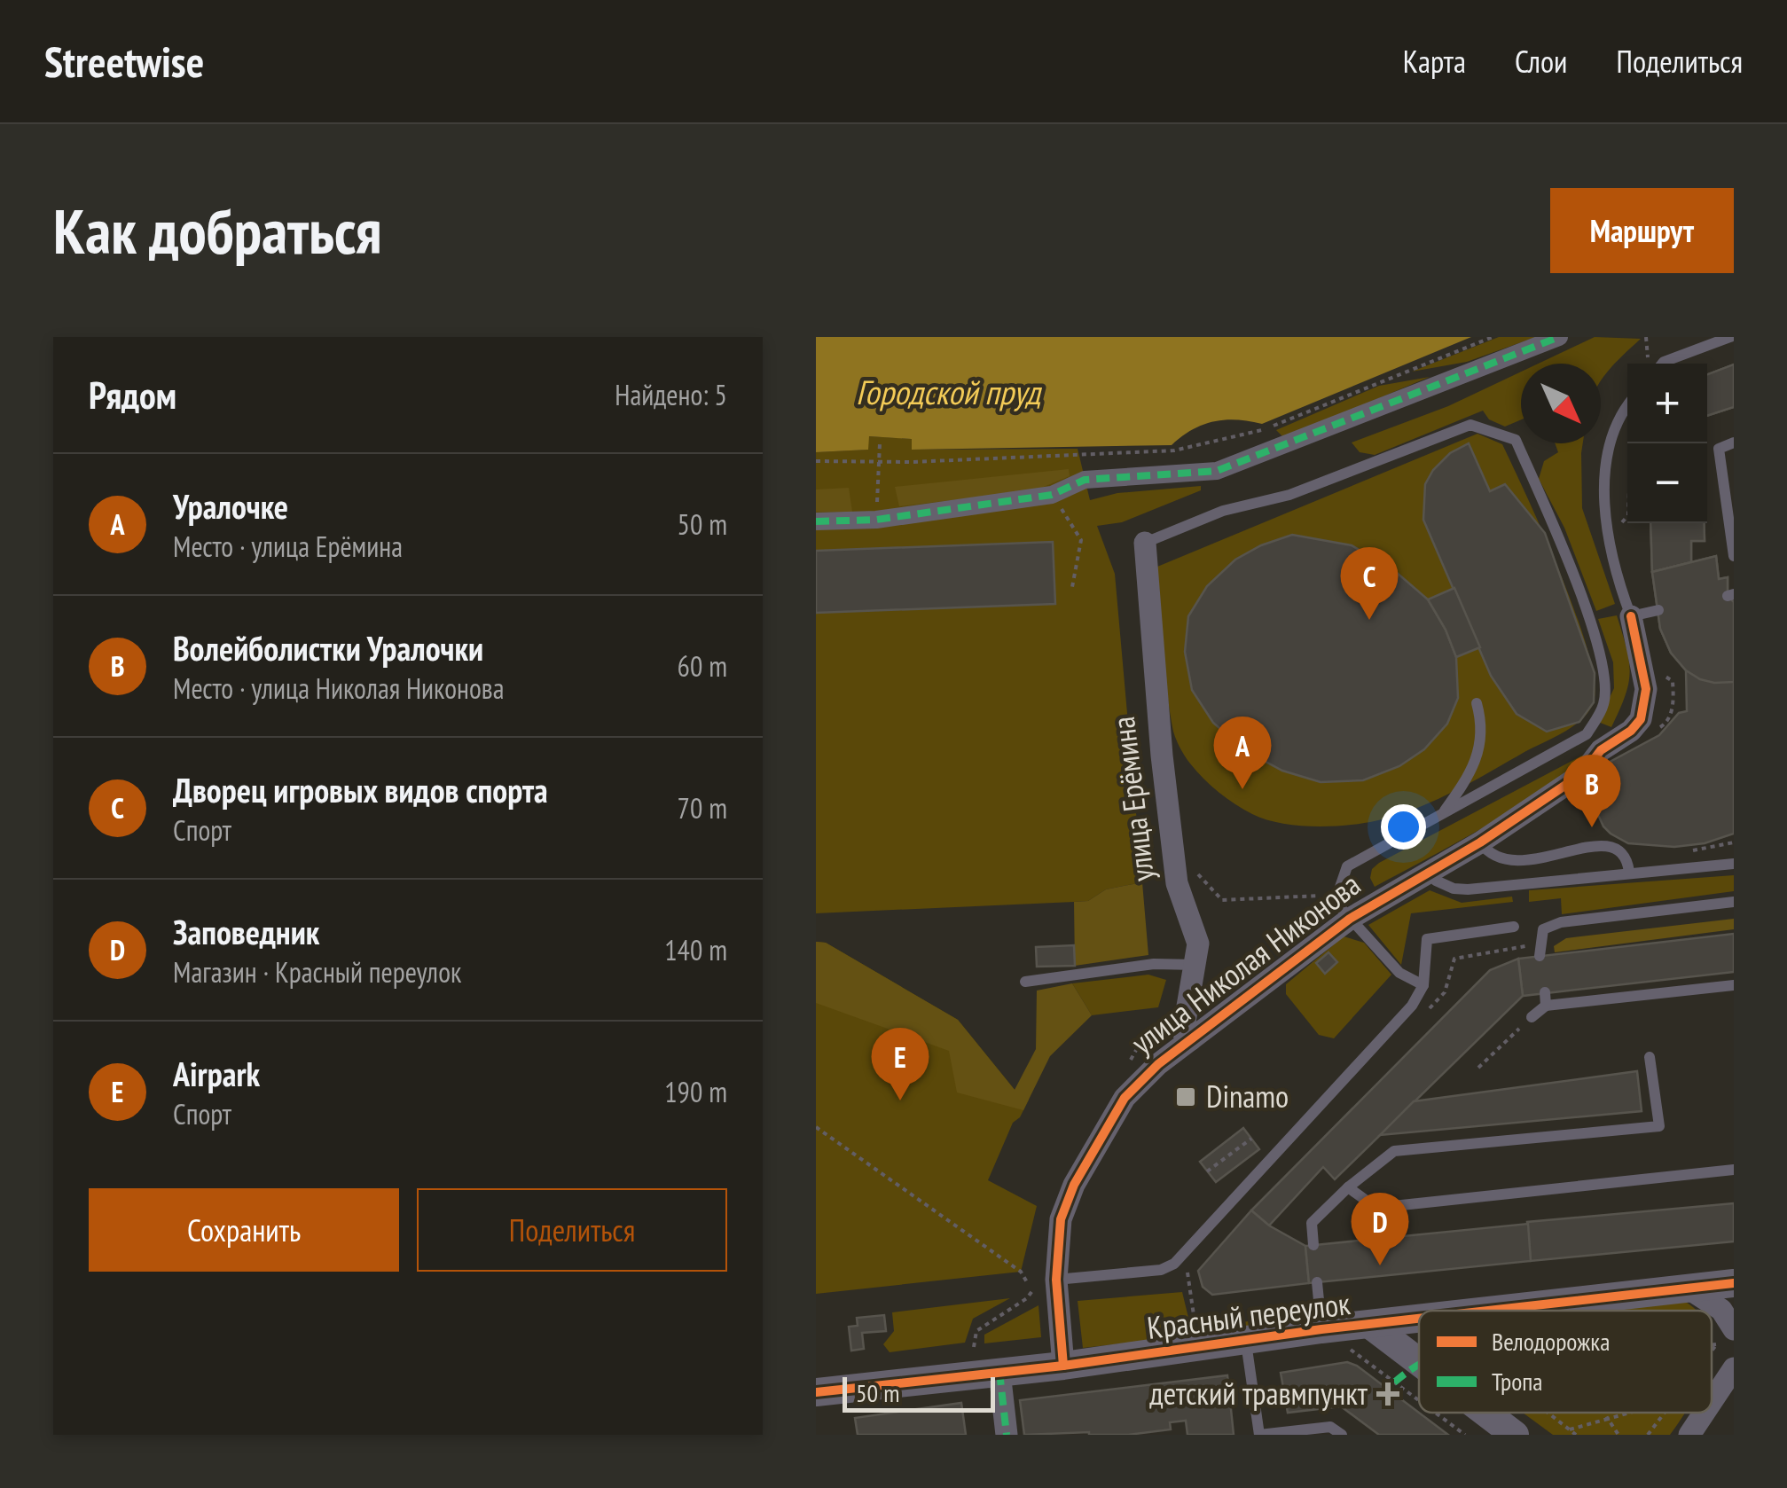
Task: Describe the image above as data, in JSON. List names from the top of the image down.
{
  "streets": {
    "street": ["улица Ерёмина", "улица Николая Никонова", "Красный переулок"]
  },
  "crossings": [
    ["улица Ерёмина", "улица Николая Никонова"],
    ["улица Николая Никонова", "Красный переулок"]
  ],
  "water": ["Городской пруд"],
  "places": {
    "transit": ["Dinamo"],
    "health": ["детский травмпункт"]
  },
  "legend": ["Велодорожка", "Тропа"],
  "scale_bar": "50 m",
  "north": "bottom right",
  "page": {
    "header": "Streetwise",
    "nav": ["Карта", "Слои", "Поделиться"],
    "buttons": [
      "Маршрут",
      ["Сохранить", "Поделиться"]
    ],
    "title": "Как добраться",
    "heading": ["Рядом", "Найдено: 5"],
    "map_buttons": ["+", "−"],
    "list": [
      {
        "mark": "A",
        "name": "Уралочке",
        "note": "Место · улица Ерёмина",
        "value": "50 m"
      },
      {
        "mark": "B",
        "name": "Волейболистки Уралочки",
        "note": "Место · улица Николая Никонова",
        "value": "60 m"
      },
      {
        "mark": "C",
        "name": "Дворец игровых видов спорта",
        "note": "Спорт",
        "value": "70 m"
      },
      {
        "mark": "D",
        "name": "Заповедник",
        "note": "Магазин · Красный переулок",
        "value": "140 m"
      },
      {
        "mark": "E",
        "name": "Airpark",
        "note": "Спорт",
        "value": "190 m"
      }
    ],
    "pins": [
      "C",
      "A",
      "B",
      "E",
      "D"
    ],
    "scale": "50 m"
  }
}
